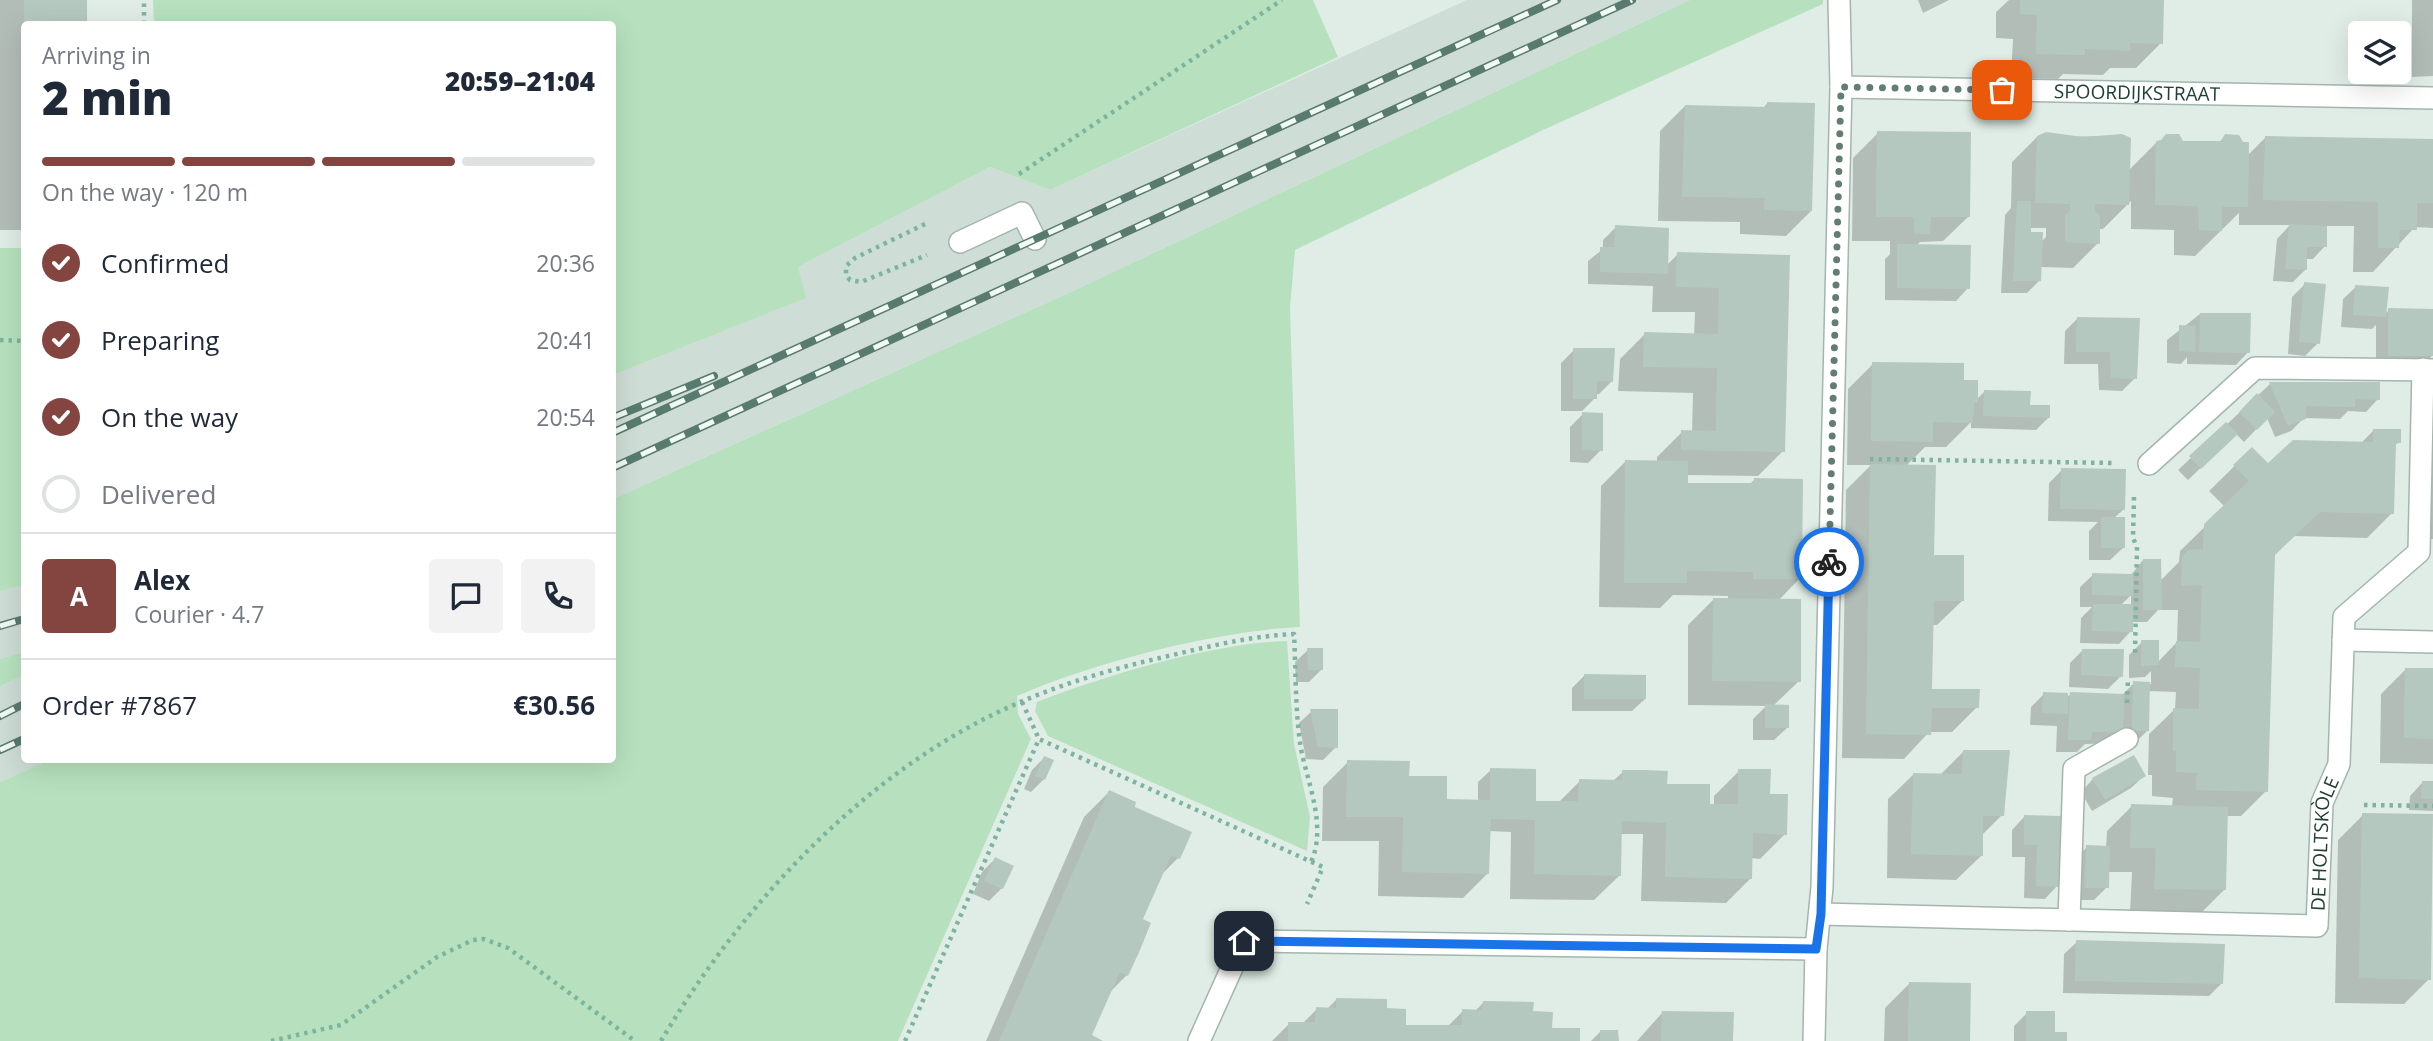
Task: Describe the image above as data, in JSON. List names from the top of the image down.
{
  "streets": {
    "street": ["SPOORDIJKSTRAAT", "DE HOLTSKÒLE"]
  },
  "page": {
    "heading": ["2 min", "Arriving in", "20:59–21:04"],
    "panel": [
      "Alex",
      "Courier · 4.7",
      "Order #7867",
      "€30.56"
    ],
    "bar": "On the way · 120 m",
    "list": [
      ["Confirmed", "20:36"],
      ["Preparing", "20:41"],
      ["On the way", "20:54"],
      "Delivered"
    ],
    "round": "A"
  }
}
